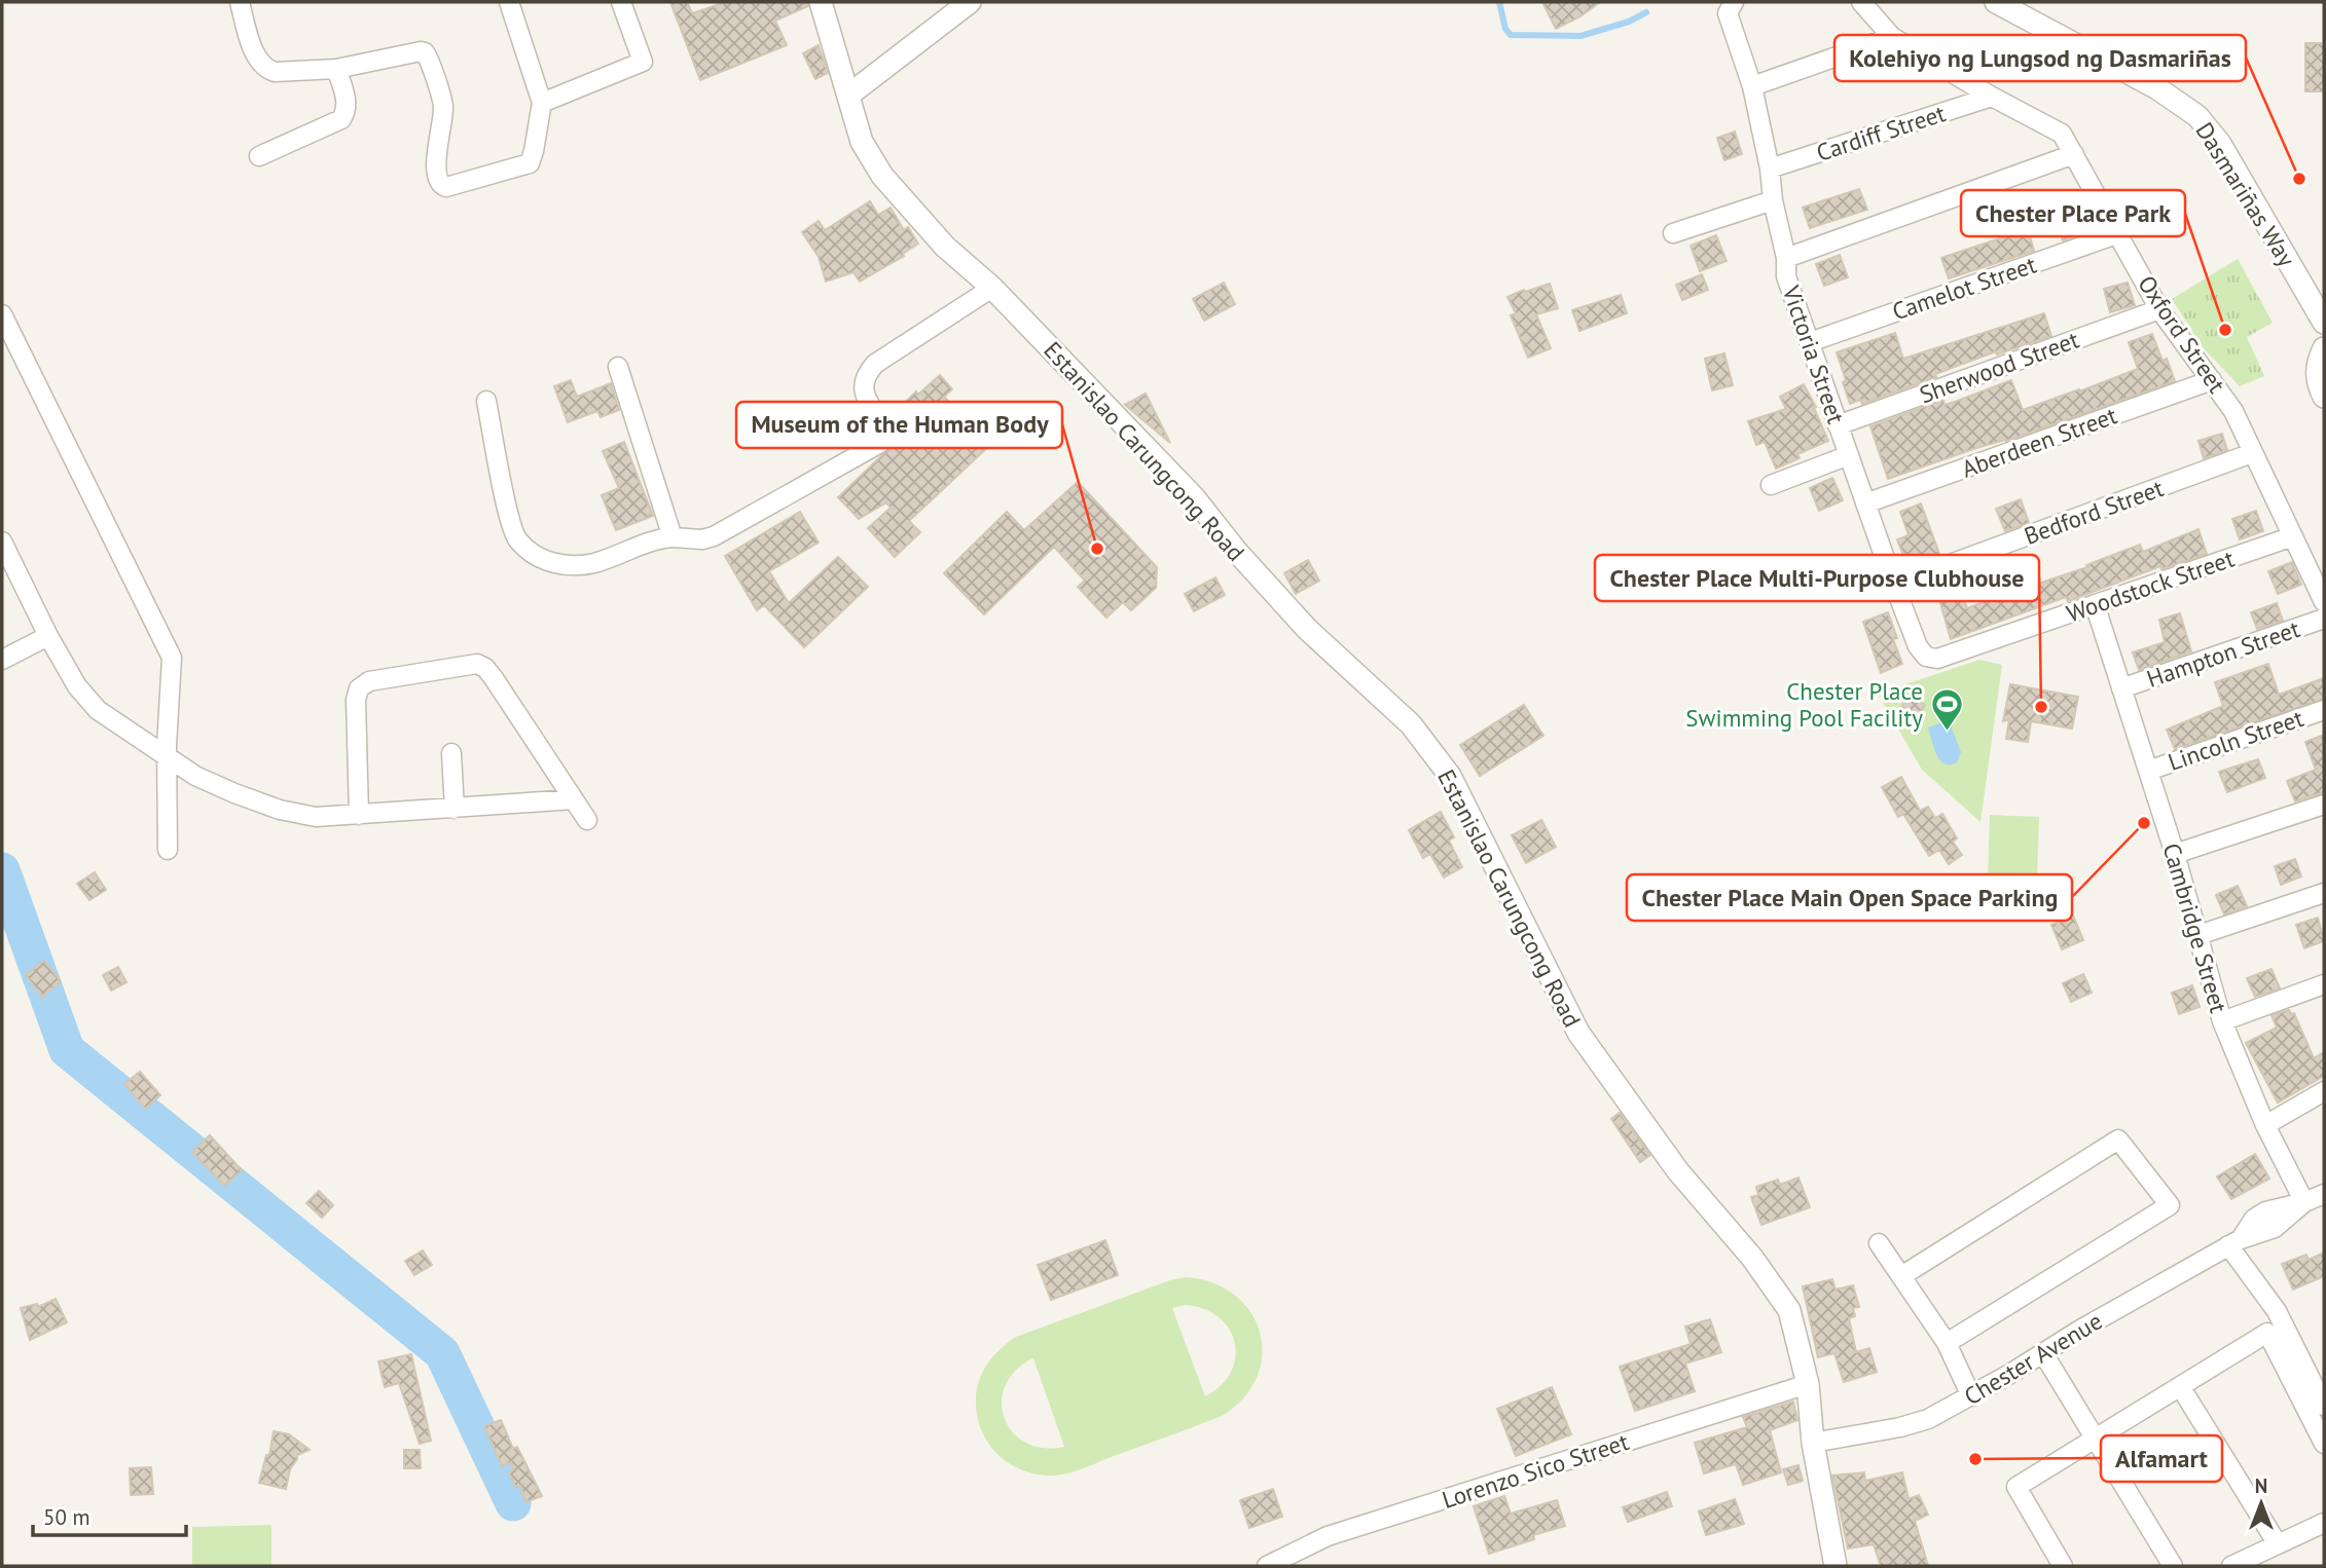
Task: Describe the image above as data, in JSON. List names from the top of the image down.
{
  "streets": {
    "street": [
      "Cardiff Street",
      "Dasmariñas Way",
      "Camelot Street",
      "Oxford Street",
      "Victoria Street",
      "Sherwood Street",
      "Aberdeen Street",
      "Estanislao Carungcong Road",
      "Bedford Street",
      "Woodstock Street",
      "Hampton Street",
      "Lincoln Street",
      "Cambridge Street",
      "Chester Avenue",
      "Lorenzo Sico Street"
    ]
  },
  "crossings": [
    ["Cardiff Street", "Oxford Street"],
    ["Cardiff Street", "Victoria Street"],
    ["Camelot Street", "Oxford Street"],
    ["Camelot Street", "Victoria Street"],
    ["Oxford Street", "Sherwood Street"],
    ["Oxford Street", "Aberdeen Street"],
    ["Oxford Street", "Bedford Street"],
    ["Oxford Street", "Woodstock Street"],
    ["Victoria Street", "Sherwood Street"],
    ["Victoria Street", "Aberdeen Street"],
    ["Victoria Street", "Bedford Street"],
    ["Victoria Street", "Woodstock Street"],
    ["Estanislao Carungcong Road", "Chester Avenue"],
    ["Estanislao Carungcong Road", "Lorenzo Sico Street"],
    ["Woodstock Street", "Cambridge Street"],
    ["Hampton Street", "Cambridge Street"],
    ["Lincoln Street", "Cambridge Street"],
    ["Cambridge Street", "Chester Avenue"]
  ],
  "places": {
    "other": [
      "Kolehiyo ng Lungsod ng Dasmariñas",
      "Chester Place Park",
      "Museum of the Human Body",
      "Chester Place Multi-Purpose Clubhouse",
      "Chester Place Main Open Space Parking",
      "Alfamart"
    ],
    "sports": ["Chester Place Swimming Pool Facility"]
  },
  "scale_bar": "50 m",
  "north": "top"
}
